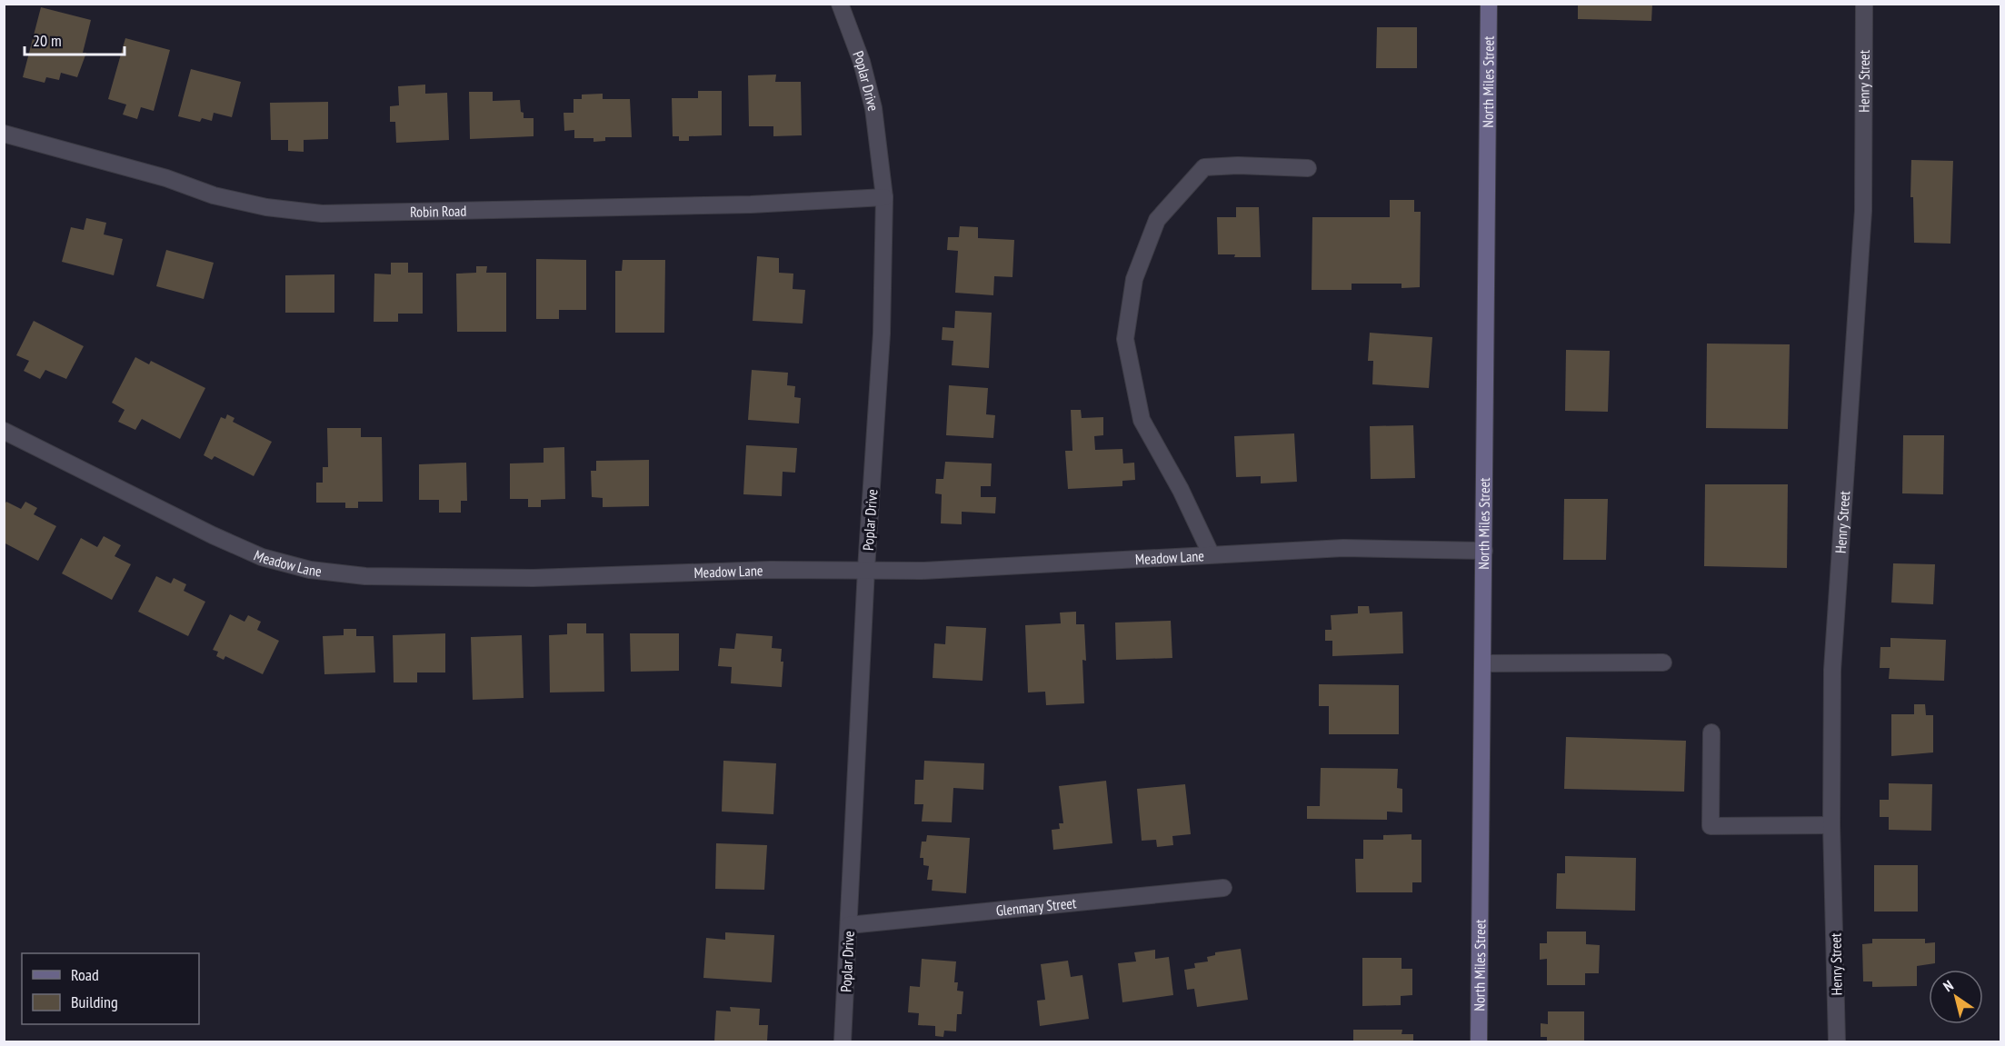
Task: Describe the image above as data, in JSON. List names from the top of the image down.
{
  "streets": {
    "main road": ["North Miles Street"],
    "street": [
      "Poplar Drive",
      "Henry Street",
      "Robin Road",
      "Meadow Lane",
      "Glenmary Street"
    ]
  },
  "crossings": [
    ["Poplar Drive", "Robin Road"],
    ["Poplar Drive", "Meadow Lane"],
    ["Poplar Drive", "Glenmary Street"],
    ["North Miles Street", "Meadow Lane"]
  ],
  "legend": ["Road", "Building"],
  "scale_bar": "20 m",
  "north": "top left"
}
